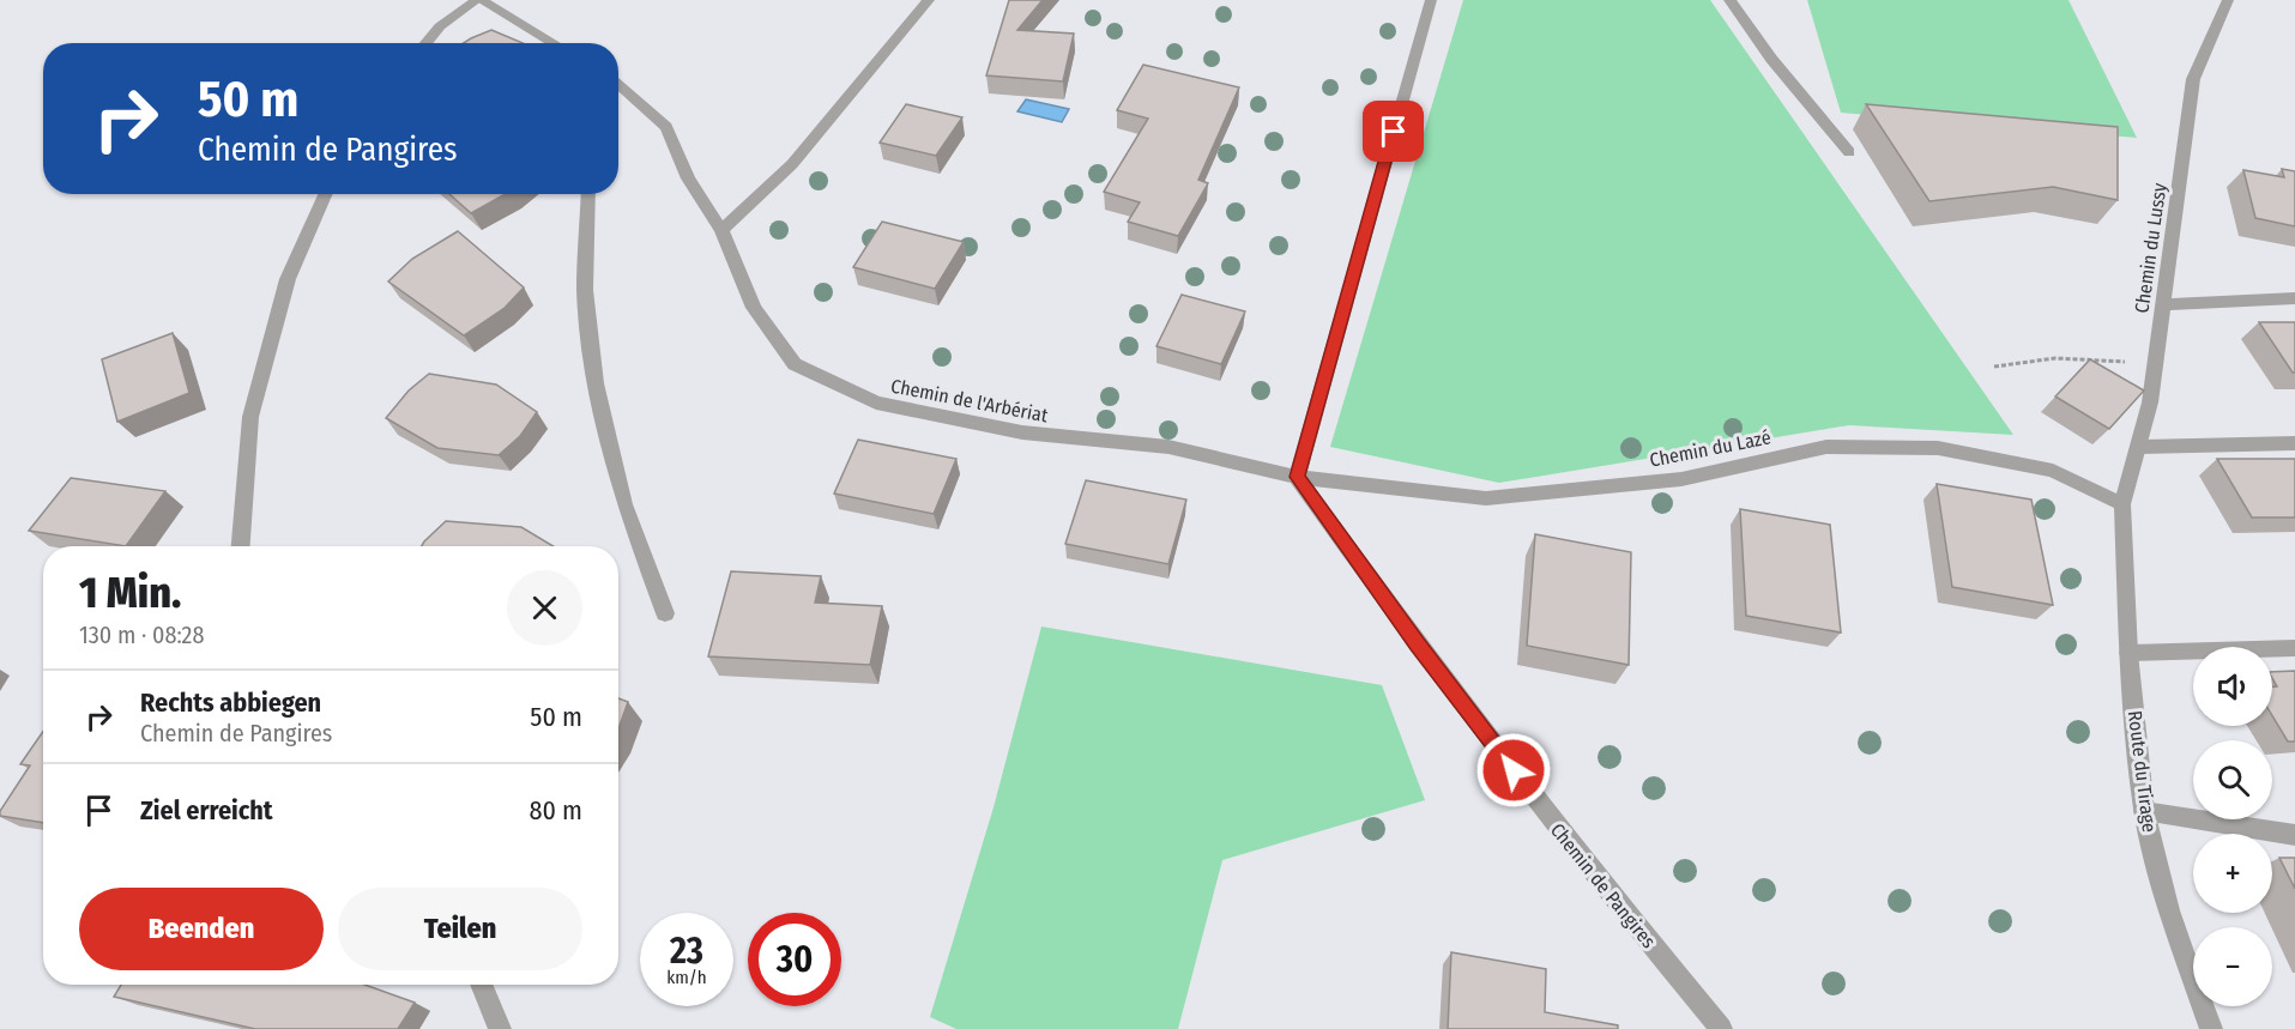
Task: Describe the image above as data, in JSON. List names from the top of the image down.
{
  "streets": {
    "street": [
      "Chemin du Lussy",
      "Chemin de l'Arbériat",
      "Chemin du Lazé",
      "Route du Tirage",
      "Chemin de Pangires"
    ]
  },
  "crossings": [
    ["Chemin du Lussy", "Chemin du Lazé"],
    ["Chemin du Lussy", "Route du Tirage"],
    ["Chemin de l'Arbériat", "Chemin du Lazé"],
    ["Chemin de l'Arbériat", "Chemin de Pangires"],
    ["Chemin du Lazé", "Route du Tirage"],
    ["Chemin du Lazé", "Chemin de Pangires"]
  ],
  "page": {
    "turn": ["50 m", "Chemin de Pangires"],
    "heading": ["1 Min.", "130 m · 08:28"],
    "map_buttons": ["+", "−"],
    "list": [
      {
        "name": "Rechts abbiegen",
        "note": "Chemin de Pangires",
        "value": "50 m"
      },
      {
        "name": "Ziel erreicht",
        "value": "80 m"
      }
    ],
    "buttons": ["Beenden", "Teilen"],
    "speed": "23 km/h",
    "limit": "30"
  }
}
